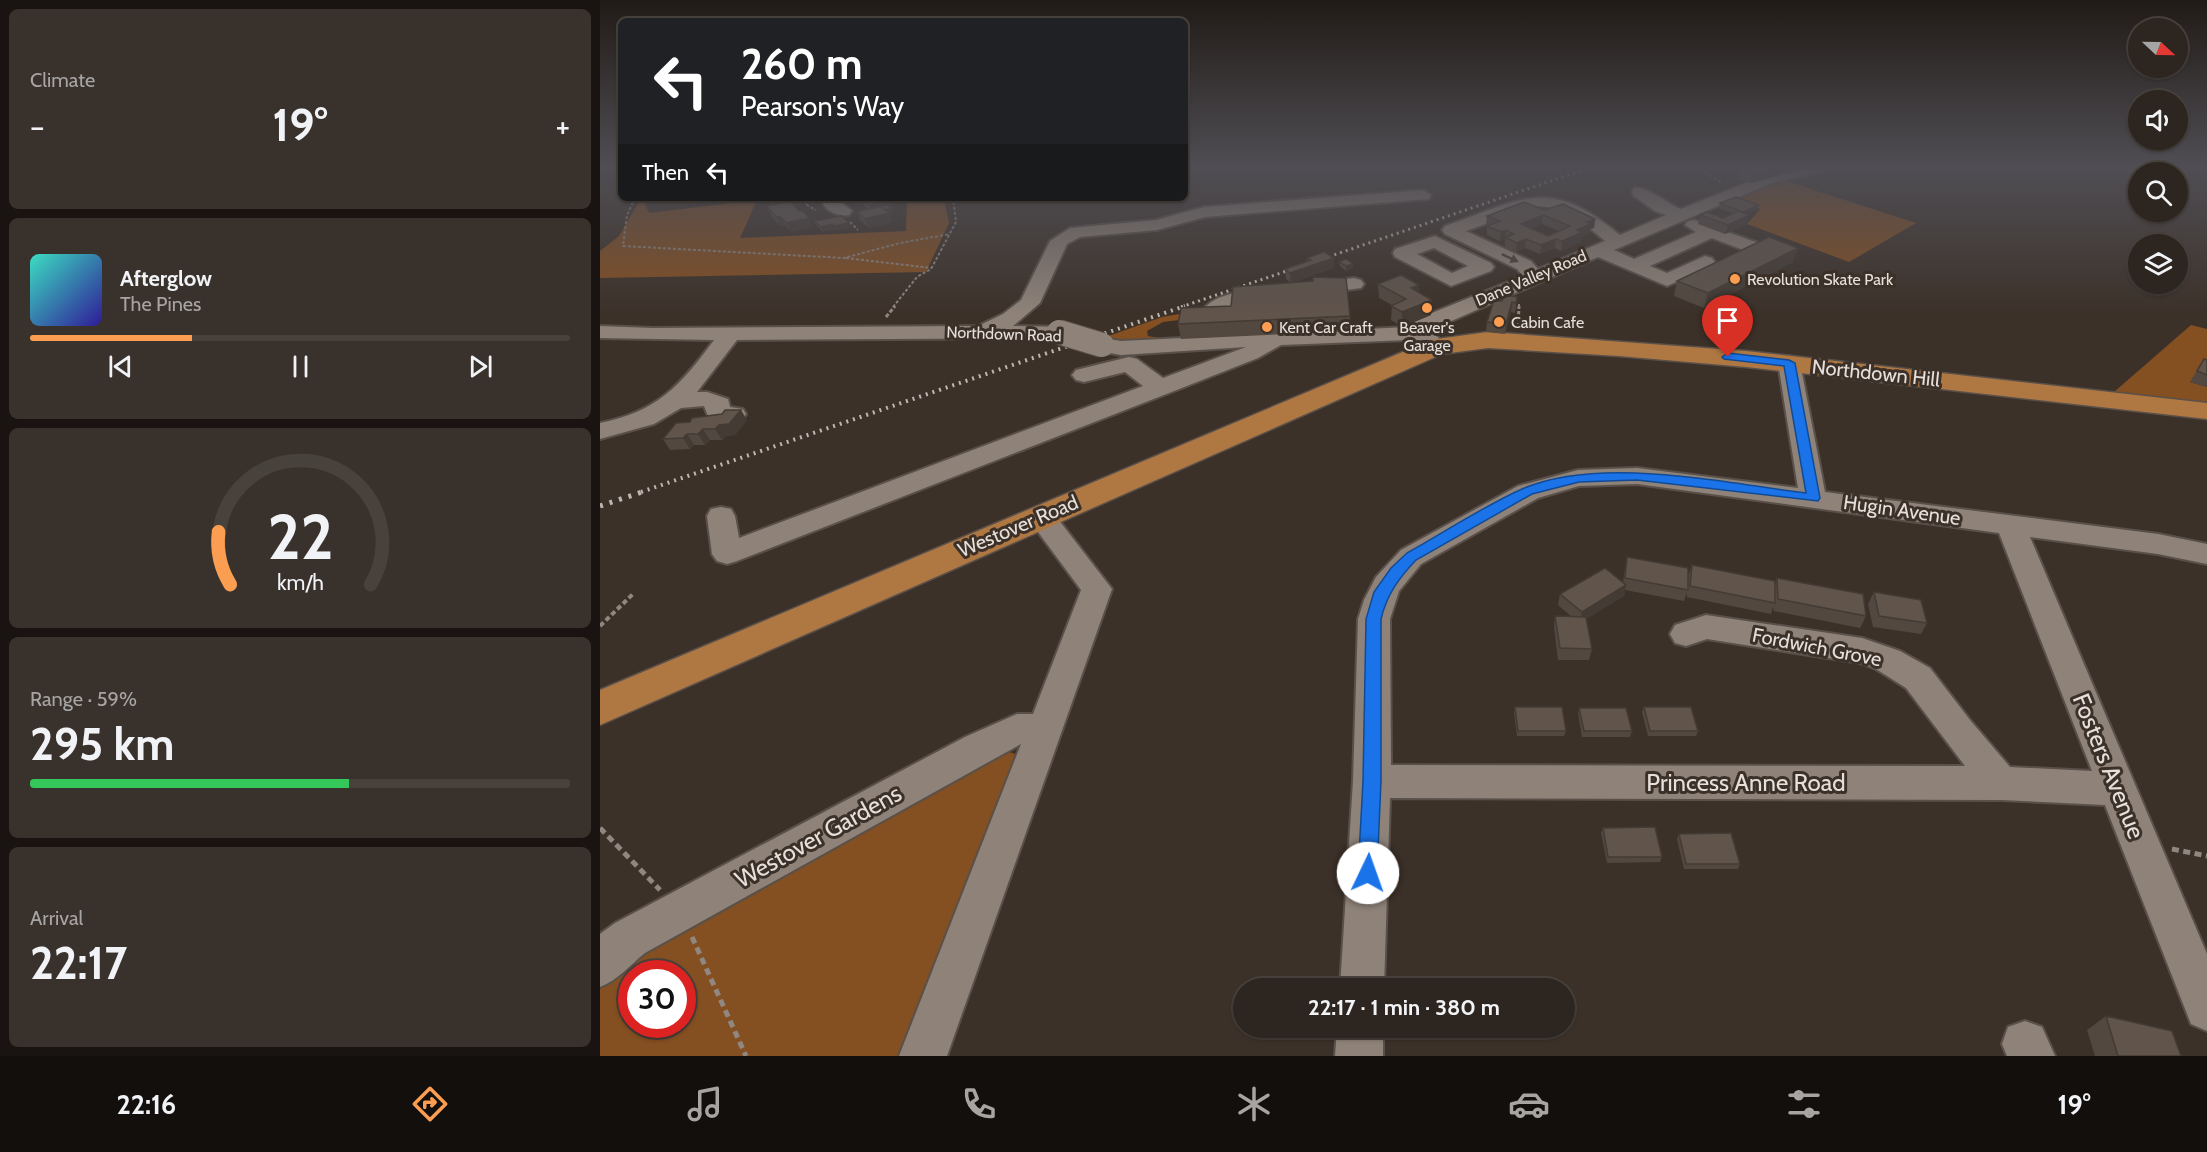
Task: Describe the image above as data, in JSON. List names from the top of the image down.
{
  "streets": {
    "main road": ["Northdown Hill", "Westover Road"],
    "street": [
      "Dane Valley Road",
      "Northdown Road",
      "Hugin Avenue",
      "Fordwich Grove",
      "Fosters Avenue",
      "Princess Anne Road",
      "Westover Gardens"
    ]
  },
  "crossings": [
    ["Dane Valley Road", "Northdown Road"],
    ["Dane Valley Road", "Northdown Hill"],
    ["Dane Valley Road", "Westover Road"],
    ["Northdown Road", "Northdown Hill"],
    ["Northdown Road", "Westover Road"],
    ["Northdown Hill", "Westover Road"],
    ["Hugin Avenue", "Fosters Avenue"],
    ["Hugin Avenue", "Princess Anne Road"],
    ["Fordwich Grove", "Princess Anne Road"],
    ["Fosters Avenue", "Princess Anne Road"]
  ],
  "places": [
    "Revolution Skate Park",
    "Beaver's Garage",
    "Cabin Cafe",
    "Kent Car Craft"
  ],
  "north": "right",
  "page": {
    "tile": [
      "Climate",
      ["Range · 59%", "295 km"],
      ["Arrival", "22:17"]
    ],
    "turn": ["260 m", "Pearson's Way"],
    "heat": ["−", "19°", "+"],
    "then": "Then",
    "song": ["Afterglow", "The Pines"],
    "limit": "30",
    "trip": "22:17 · 1 min · 380 m",
    "tabs": ["22:16", "19°"],
    "gauge": ["22", "km/h"]
  }
}
